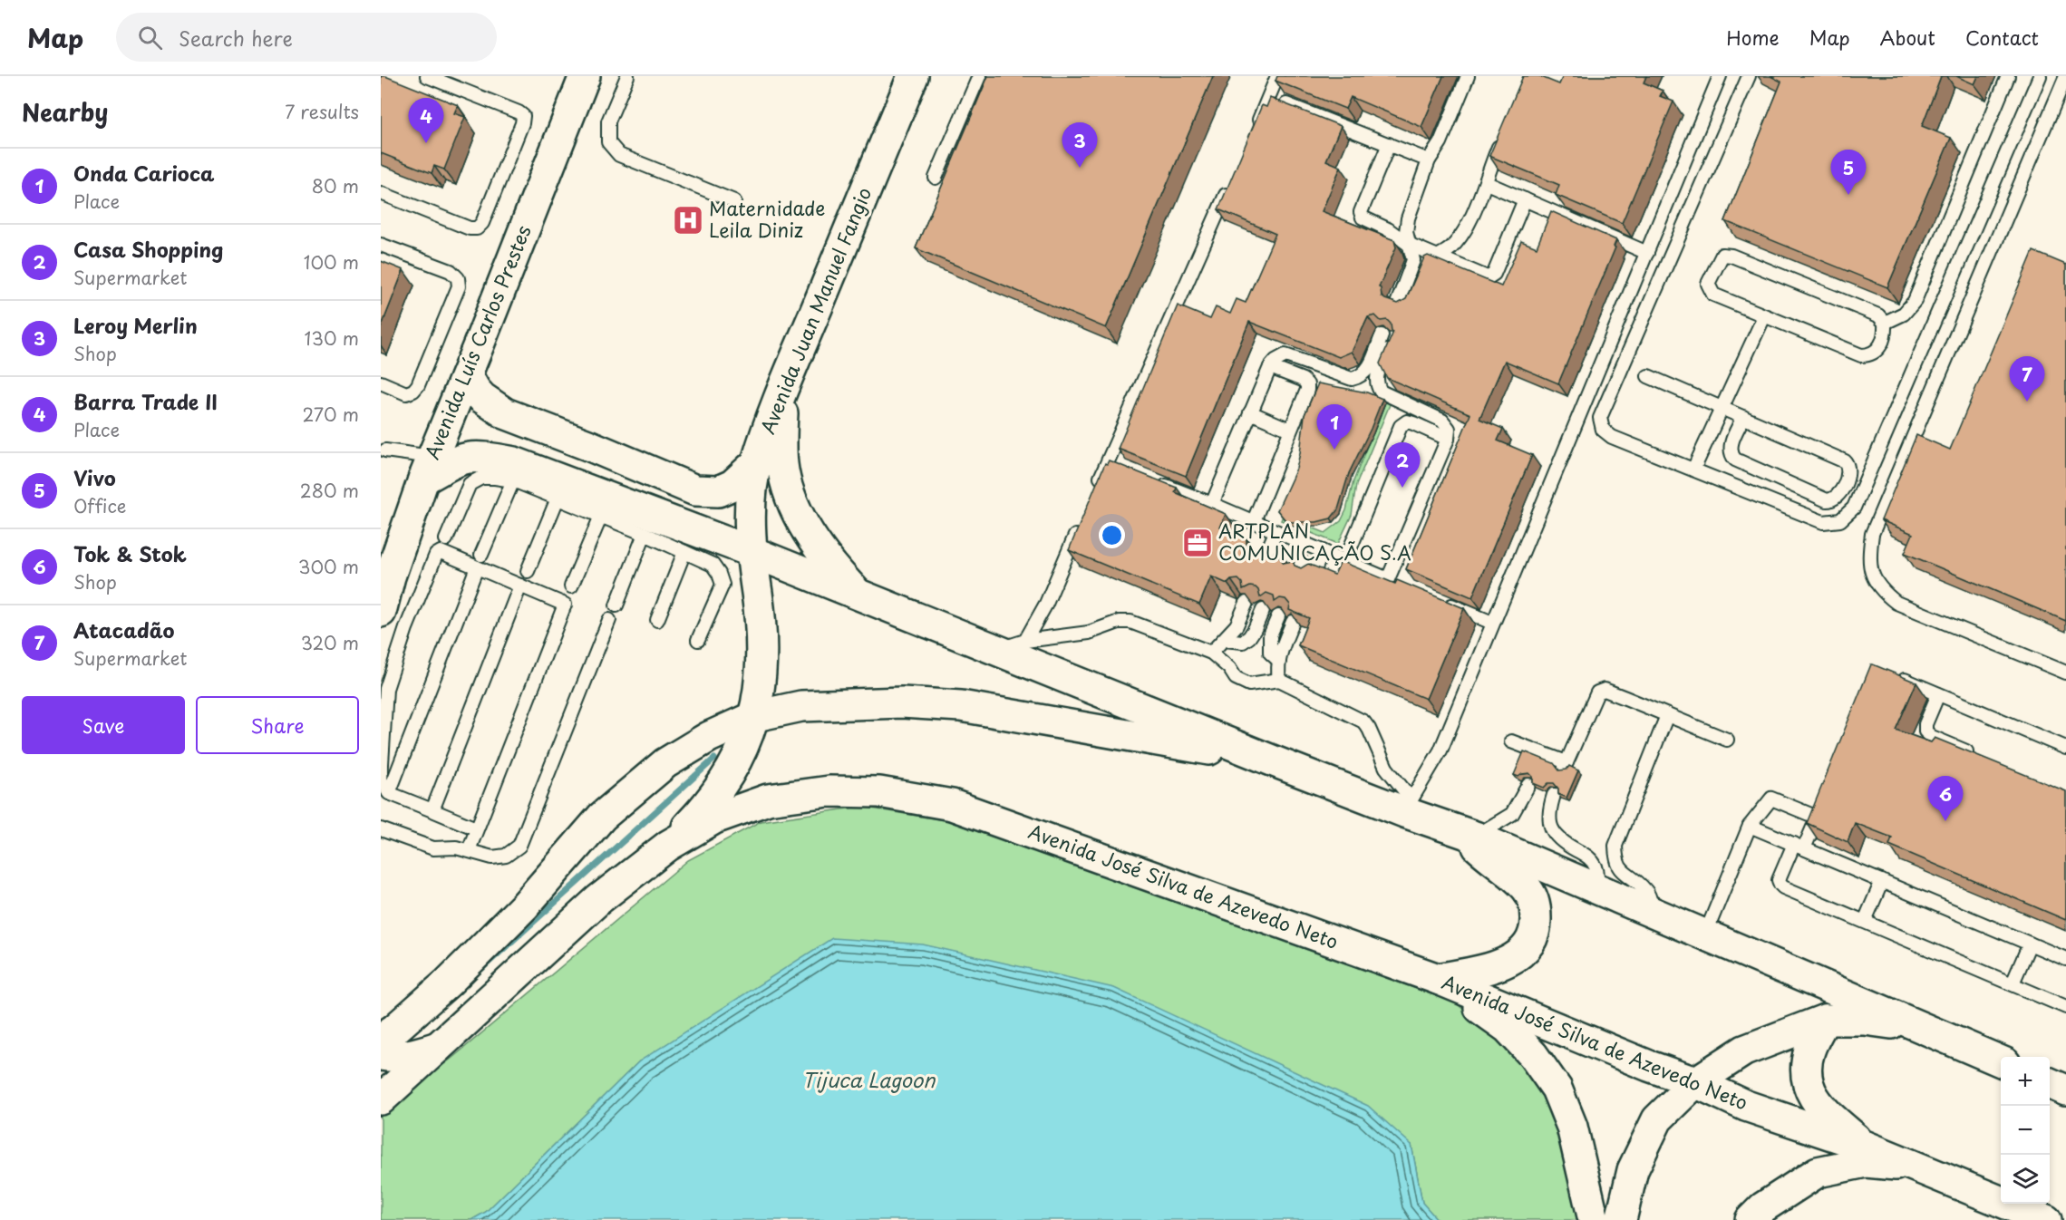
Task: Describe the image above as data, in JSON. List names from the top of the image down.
{
  "streets": {
    "street": ["Avenida Juan Manuel Fangio", "Avenida Luís Carlos Prestes", "Avenida José Silva de Azevedo Neto"]
  },
  "crossings": [
    ["Avenida Juan Manuel Fangio", "Avenida José Silva de Azevedo Neto"]
  ],
  "water": ["Tijuca Lagoon"],
  "places": {
    "hospital": ["Maternidade Leila Diniz"],
    "office": ["ARTPLAN COMUNICAÇÃO S.A"]
  },
  "page": {
    "header": "Map",
    "search": "Search here",
    "nav": [
      "Home",
      "Map",
      "About",
      "Contact"
    ],
    "heading": ["Nearby", "7 results"],
    "pins": [
      "4",
      "3",
      "5",
      "7",
      "1",
      "2",
      "6"
    ],
    "list": [
      {
        "mark": "1",
        "name": "Onda Carioca",
        "note": "Place",
        "value": "80 m"
      },
      {
        "mark": "2",
        "name": "Casa Shopping",
        "note": "Supermarket",
        "value": "100 m"
      },
      {
        "mark": "3",
        "name": "Leroy Merlin",
        "note": "Shop",
        "value": "130 m"
      },
      {
        "mark": "4",
        "name": "Barra Trade II",
        "note": "Place",
        "value": "270 m"
      },
      {
        "mark": "5",
        "name": "Vivo",
        "note": "Office",
        "value": "280 m"
      },
      {
        "mark": "6",
        "name": "Tok & Stok",
        "note": "Shop",
        "value": "300 m"
      },
      {
        "mark": "7",
        "name": "Atacadão",
        "note": "Supermarket",
        "value": "320 m"
      }
    ],
    "buttons": ["Save", "Share"],
    "map_buttons": ["+", "−"]
  }
}
